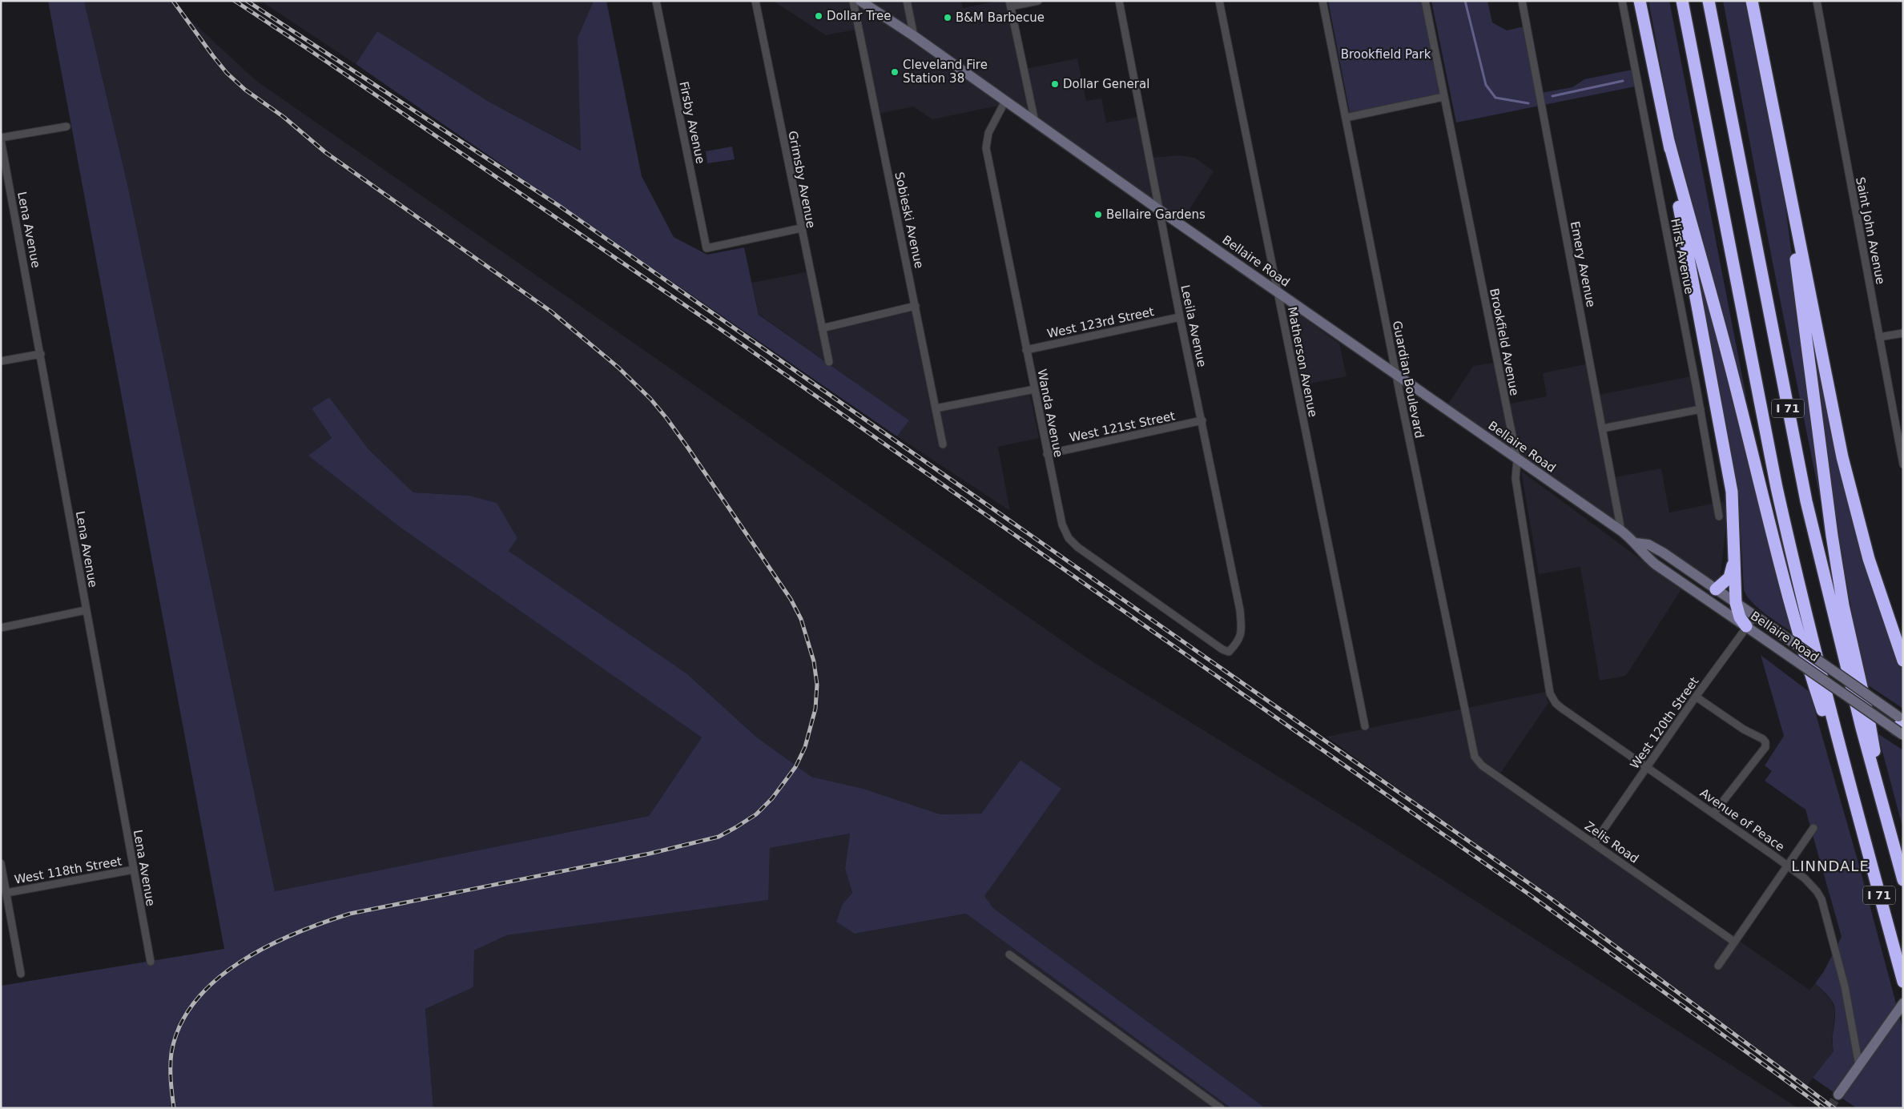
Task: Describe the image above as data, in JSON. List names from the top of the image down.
{
  "streets": {
    "highway": ["I 71"],
    "street": [
      "Firsby Avenue",
      "Grimsby Avenue",
      "Sobieski Avenue",
      "Lena Avenue",
      "Saint John Avenue",
      "Hirst Avenue",
      "Bellaire Road",
      "Emery Avenue",
      "West 123rd Street",
      "Leeila Avenue",
      "Brookfield Avenue",
      "Matherson Avenue",
      "Guardian Boulevard",
      "Wanda Avenue",
      "West 121st Street",
      "West 120th Street",
      "Avenue of Peace",
      "Zelis Road",
      "West 118th Street"
    ]
  },
  "crossings": [
    ["Firsby Avenue", "Grimsby Avenue"],
    ["Lena Avenue", "West 118th Street"],
    ["Bellaire Road", "Emery Avenue"],
    ["Bellaire Road", "Leeila Avenue"],
    ["Bellaire Road", "Brookfield Avenue"],
    ["Bellaire Road", "Matherson Avenue"],
    ["Bellaire Road", "Guardian Boulevard"],
    ["Bellaire Road", "Wanda Avenue"],
    ["Bellaire Road", "West 120th Street"],
    ["West 123rd Street", "Leeila Avenue"],
    ["West 123rd Street", "Wanda Avenue"],
    ["Leeila Avenue", "Wanda Avenue"],
    ["Leeila Avenue", "West 121st Street"],
    ["Brookfield Avenue", "Avenue of Peace"],
    ["Guardian Boulevard", "Zelis Road"],
    ["Wanda Avenue", "West 121st Street"],
    ["West 120th Street", "Avenue of Peace"],
    ["West 120th Street", "Zelis Road"]
  ],
  "districts": ["LINNDALE"],
  "parks": ["Brookfield Park"],
  "places": [
    "Dollar Tree",
    "B&M Barbecue",
    "Cleveland Fire Station 38",
    "Dollar General",
    "Bellaire Gardens"
  ]
}
